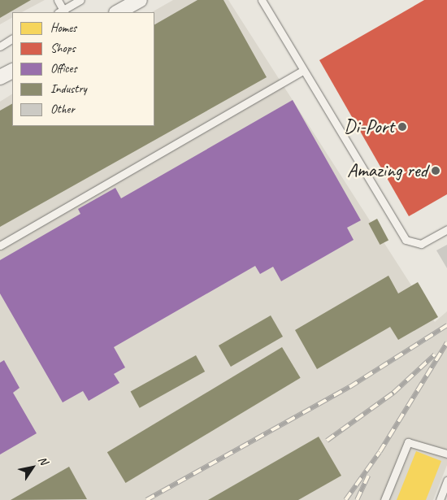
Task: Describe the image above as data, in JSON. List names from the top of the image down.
{
  "places": ["Di-Port", "Amazing red"],
  "legend": [
    "Homes",
    "Shops",
    "Offices",
    "Industry",
    "Other"
  ],
  "north": "top right"
}
